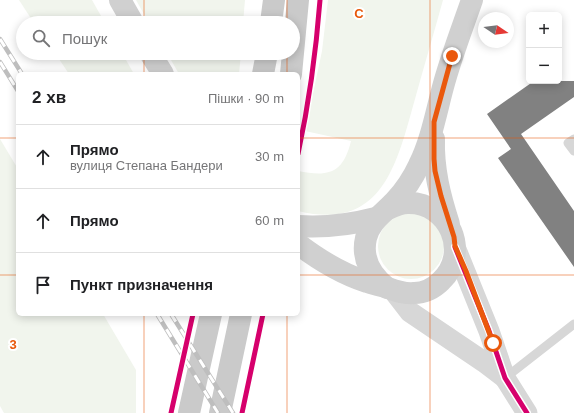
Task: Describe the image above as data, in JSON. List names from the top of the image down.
{
  "north": "right",
  "page": {
    "map_buttons": ["+", "−"],
    "search": "Пошук",
    "heading": ["2 хв", "Пішки · 90 m"],
    "list": [
      ["Прямо", "вулиця Степана Бандери", "30 m"],
      ["Прямо", "60 m"],
      "Пункт призначення"
    ]
  },
  "grid": {
    "columns": ["C"],
    "rows": ["3"]
  }
}
